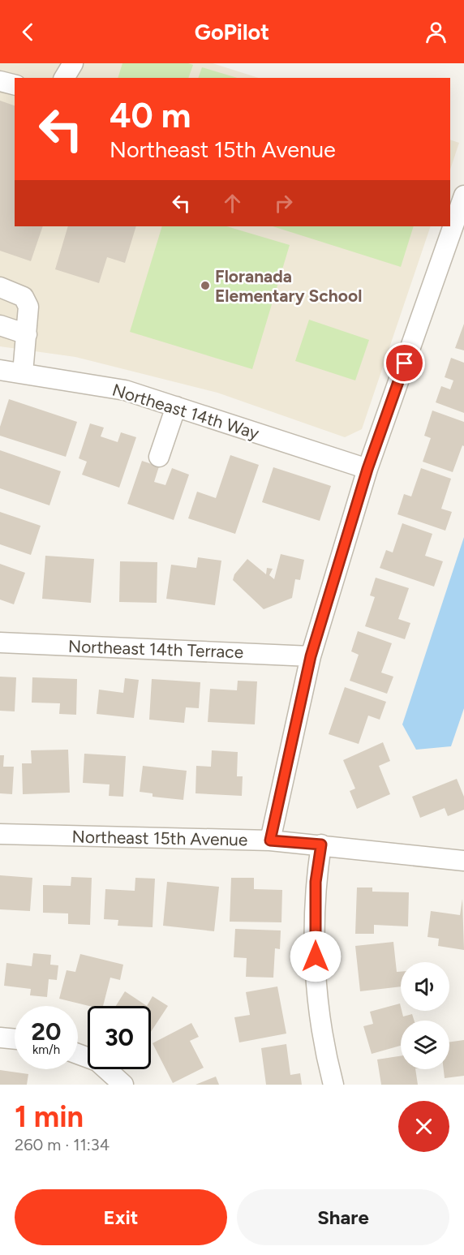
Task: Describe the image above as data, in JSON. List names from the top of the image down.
{
  "streets": {
    "street": ["Northeast 14th Way", "Northeast 14th Terrace", "Northeast 15th Avenue"]
  },
  "places": ["Floranada Elementary School"],
  "page": {
    "header": "GoPilot",
    "turn": ["40 m", "Northeast 15th Avenue"],
    "speed": "20 km/h",
    "limit": "30",
    "heading": ["1 min", "260 m · 11:34"],
    "buttons": ["Exit", "Share"]
  }
}
